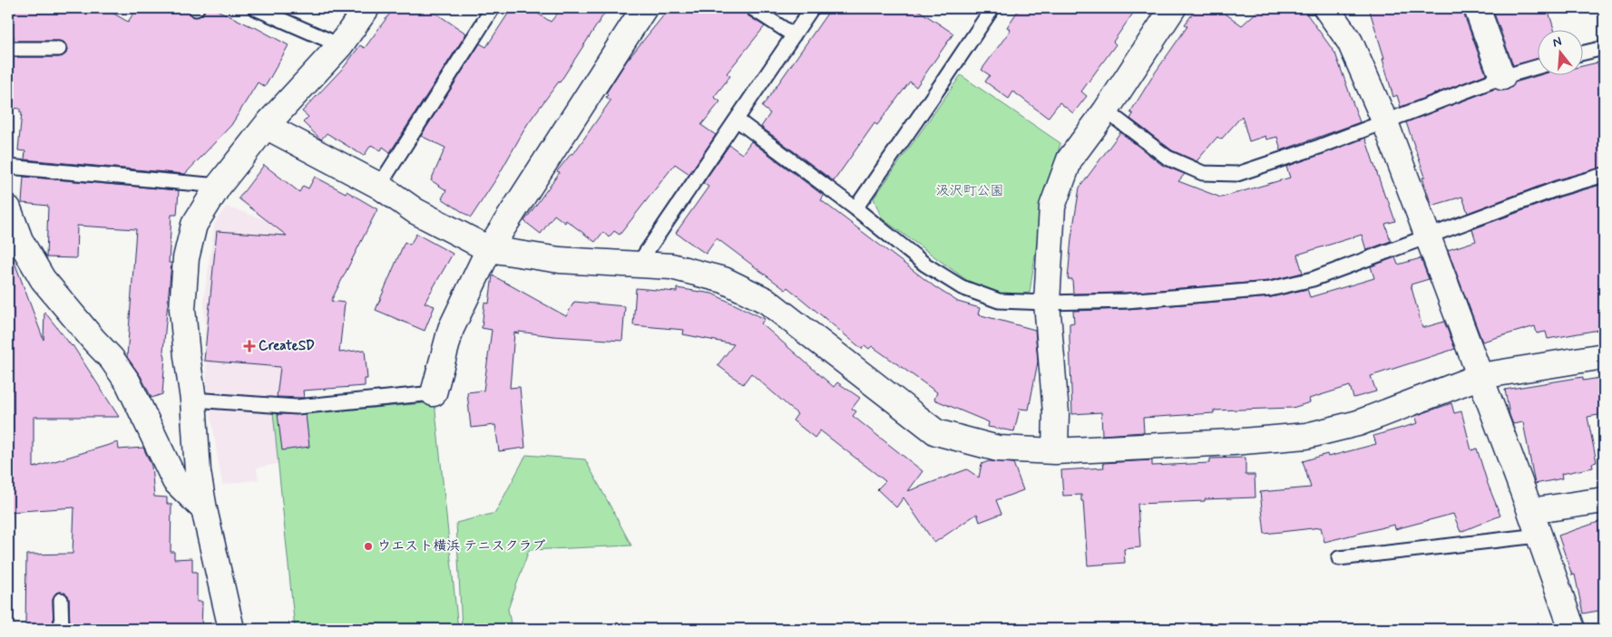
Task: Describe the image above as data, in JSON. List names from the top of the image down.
{
  "parks": ["汲沢町公園"],
  "places": {
    "health": ["CreateSD"],
    "other": ["ウエスト横浜 テニスクラブ"]
  },
  "north": "top"
}
